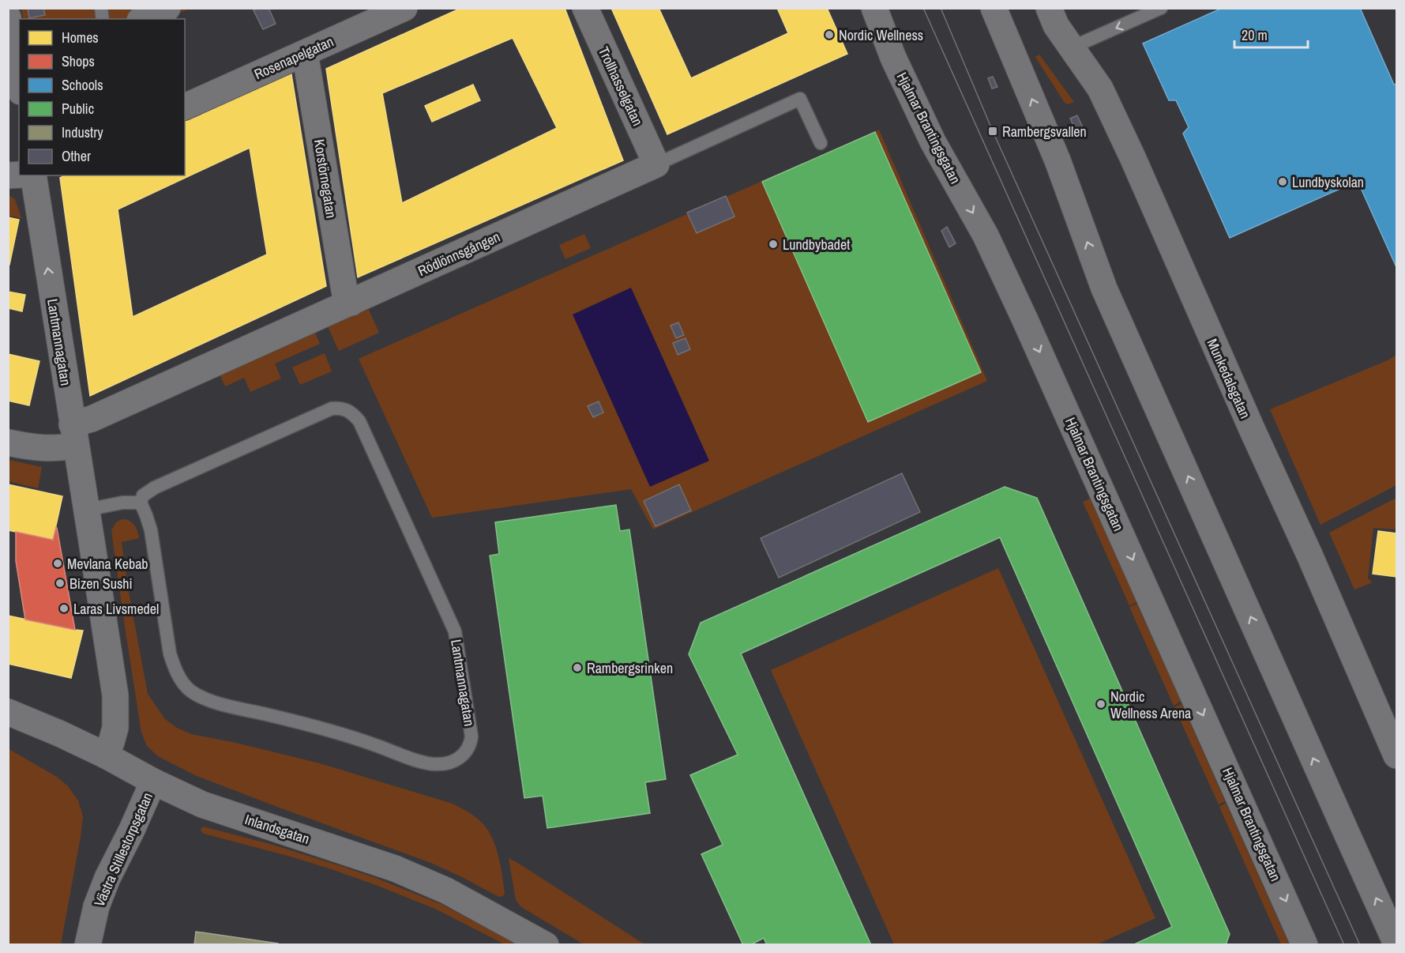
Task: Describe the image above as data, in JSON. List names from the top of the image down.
{
  "streets": {
    "street": [
      "Rosenapelgatan",
      "Trollhasselgatan",
      "Hjalmar Brantingsgatan",
      "Korstörnegatan",
      "Rödlönnsgången",
      "Lantmannagatan",
      "Munkedalsgatan",
      "Inlandsgatan",
      "Västra Stillestorpsgatan"
    ]
  },
  "crossings": [
    ["Rosenapelgatan", "Korstörnegatan"],
    ["Trollhasselgatan", "Rödlönnsgången"],
    ["Korstörnegatan", "Rödlönnsgången"],
    ["Rödlönnsgången", "Lantmannagatan"],
    ["Lantmannagatan", "Inlandsgatan"],
    ["Inlandsgatan", "Västra Stillestorpsgatan"]
  ],
  "places": {
    "other": [
      "Nordic Wellness",
      "Lundbyskolan",
      "Lundbybadet",
      "Mevlana Kebab",
      "Bizen Sushi",
      "Laras Livsmedel",
      "Rambergsrinken",
      "Nordic Wellness Arena"
    ],
    "transit": ["Rambergsvallen"]
  },
  "legend": [
    "Homes",
    "Shops",
    "Schools",
    "Public",
    "Industry",
    "Other"
  ],
  "scale_bar": "20 m"
}
